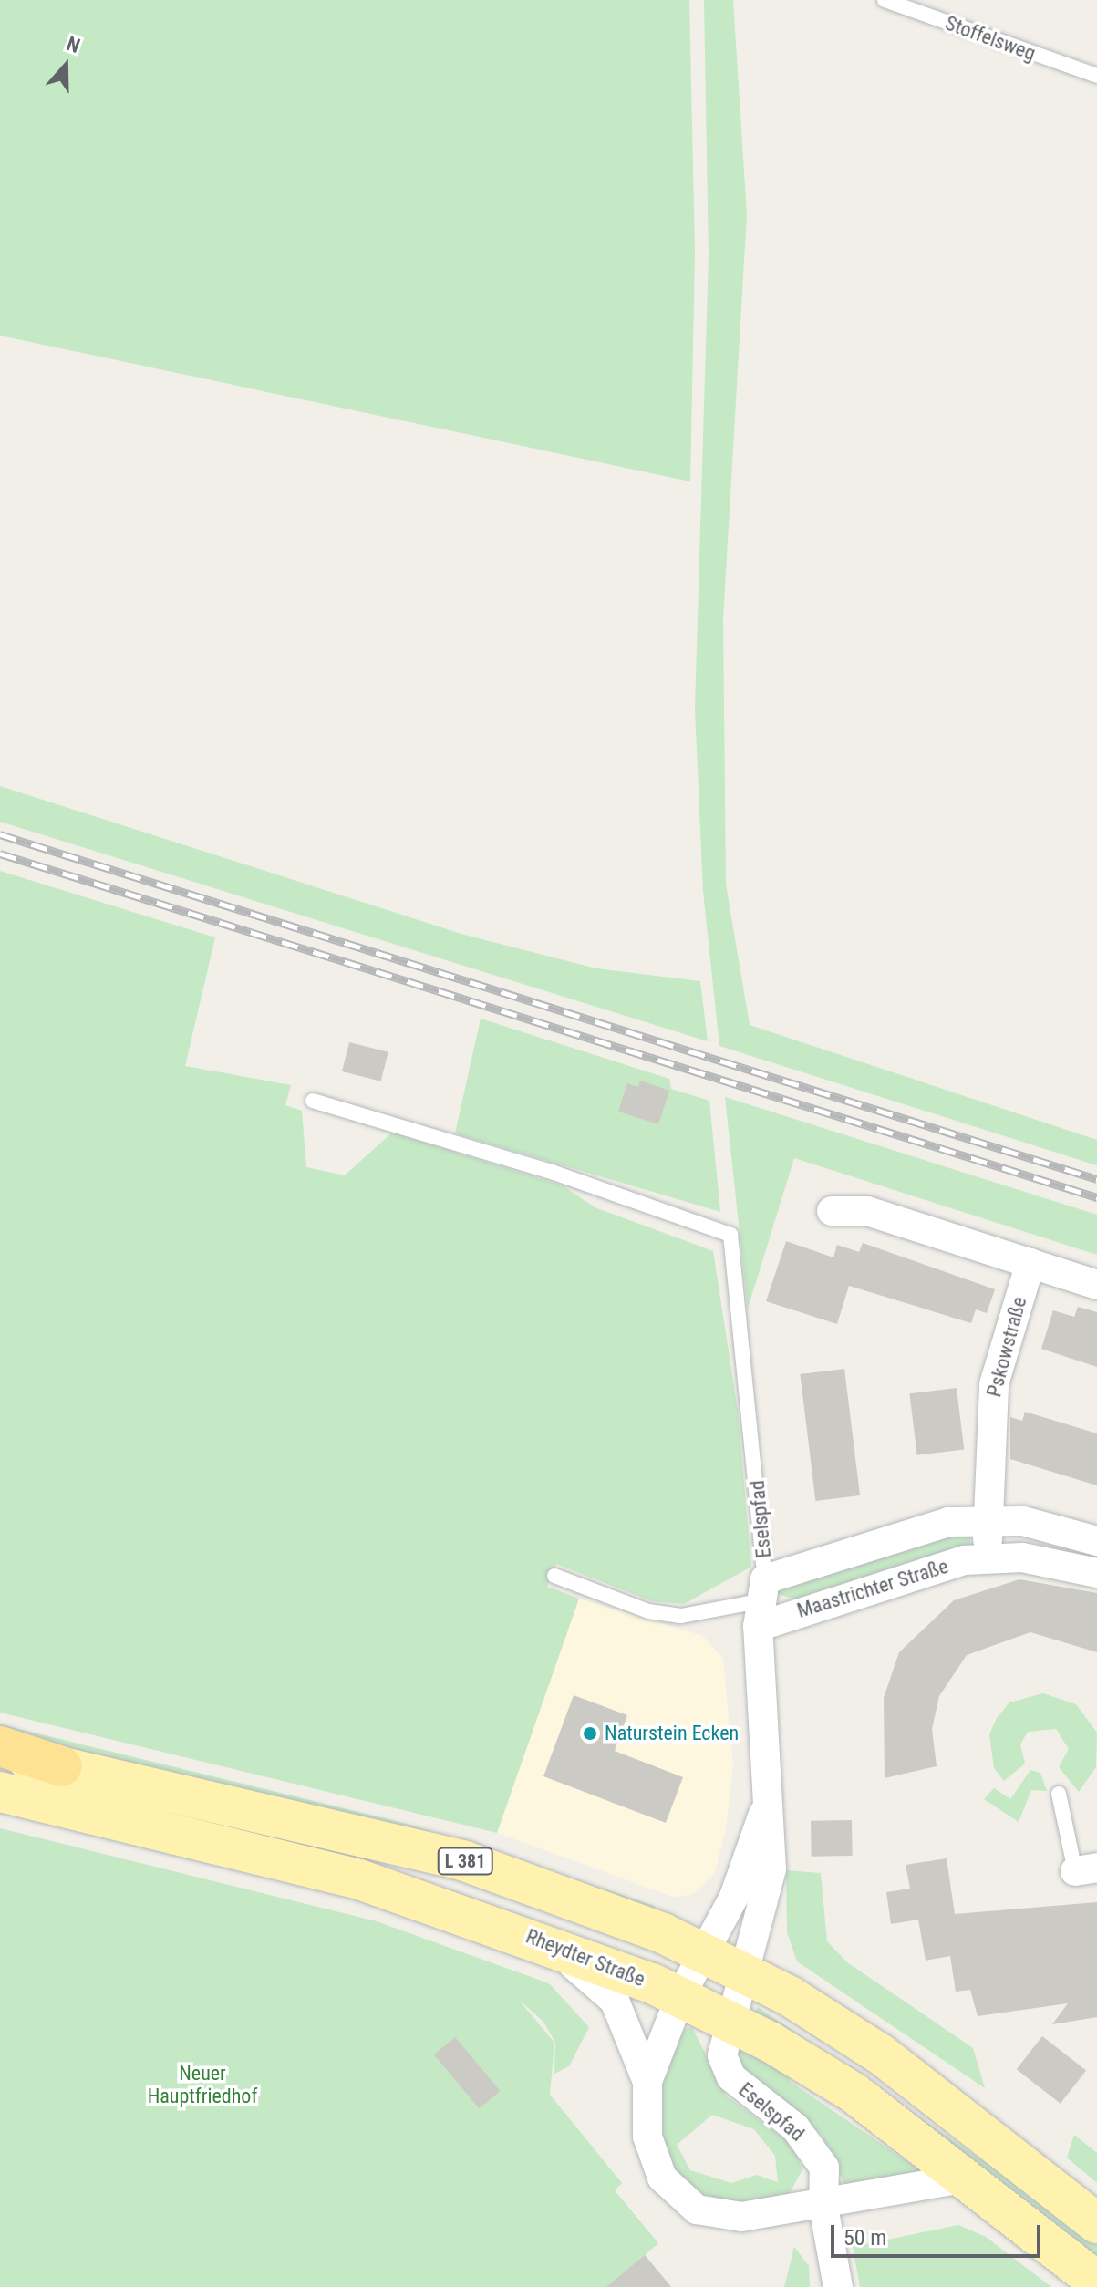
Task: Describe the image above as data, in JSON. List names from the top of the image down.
{
  "streets": {
    "main road": ["L 381", "Rheydter Straße"],
    "street": ["Pskowstraße", "Eselspfad", "Maastrichter Straße"],
    "lane": ["Stoffelsweg"]
  },
  "crossings": [
    ["Eselspfad", "Maastrichter Straße"],
    ["Eselspfad", "L 381"],
    ["Eselspfad", "Rheydter Straße"]
  ],
  "parks": ["Neuer Hauptfriedhof"],
  "places": ["Naturstein Ecken"],
  "scale_bar": "50 m",
  "north": "top"
}
